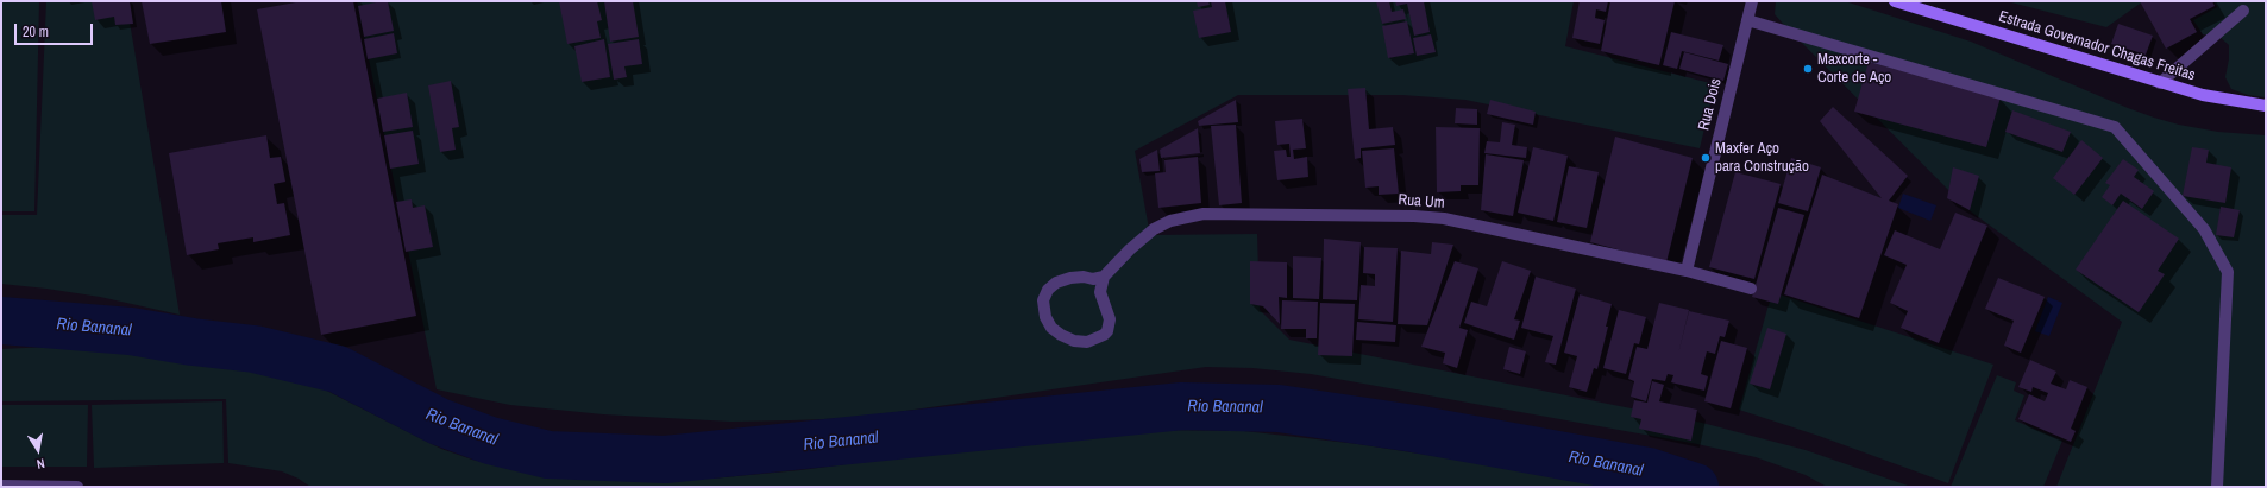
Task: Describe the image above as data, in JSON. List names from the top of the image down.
{
  "streets": {
    "main road": ["Estrada Governador Chagas Freitas"],
    "street": ["Rua Dois", "Rua Um"]
  },
  "crossings": [
    ["Rua Dois", "Rua Um"]
  ],
  "water": ["Rio Bananal"],
  "places": ["Maxcorte - Corte de Aço", "Maxfer Aço para Construção"],
  "scale_bar": "20 m",
  "north": "bottom"
}
